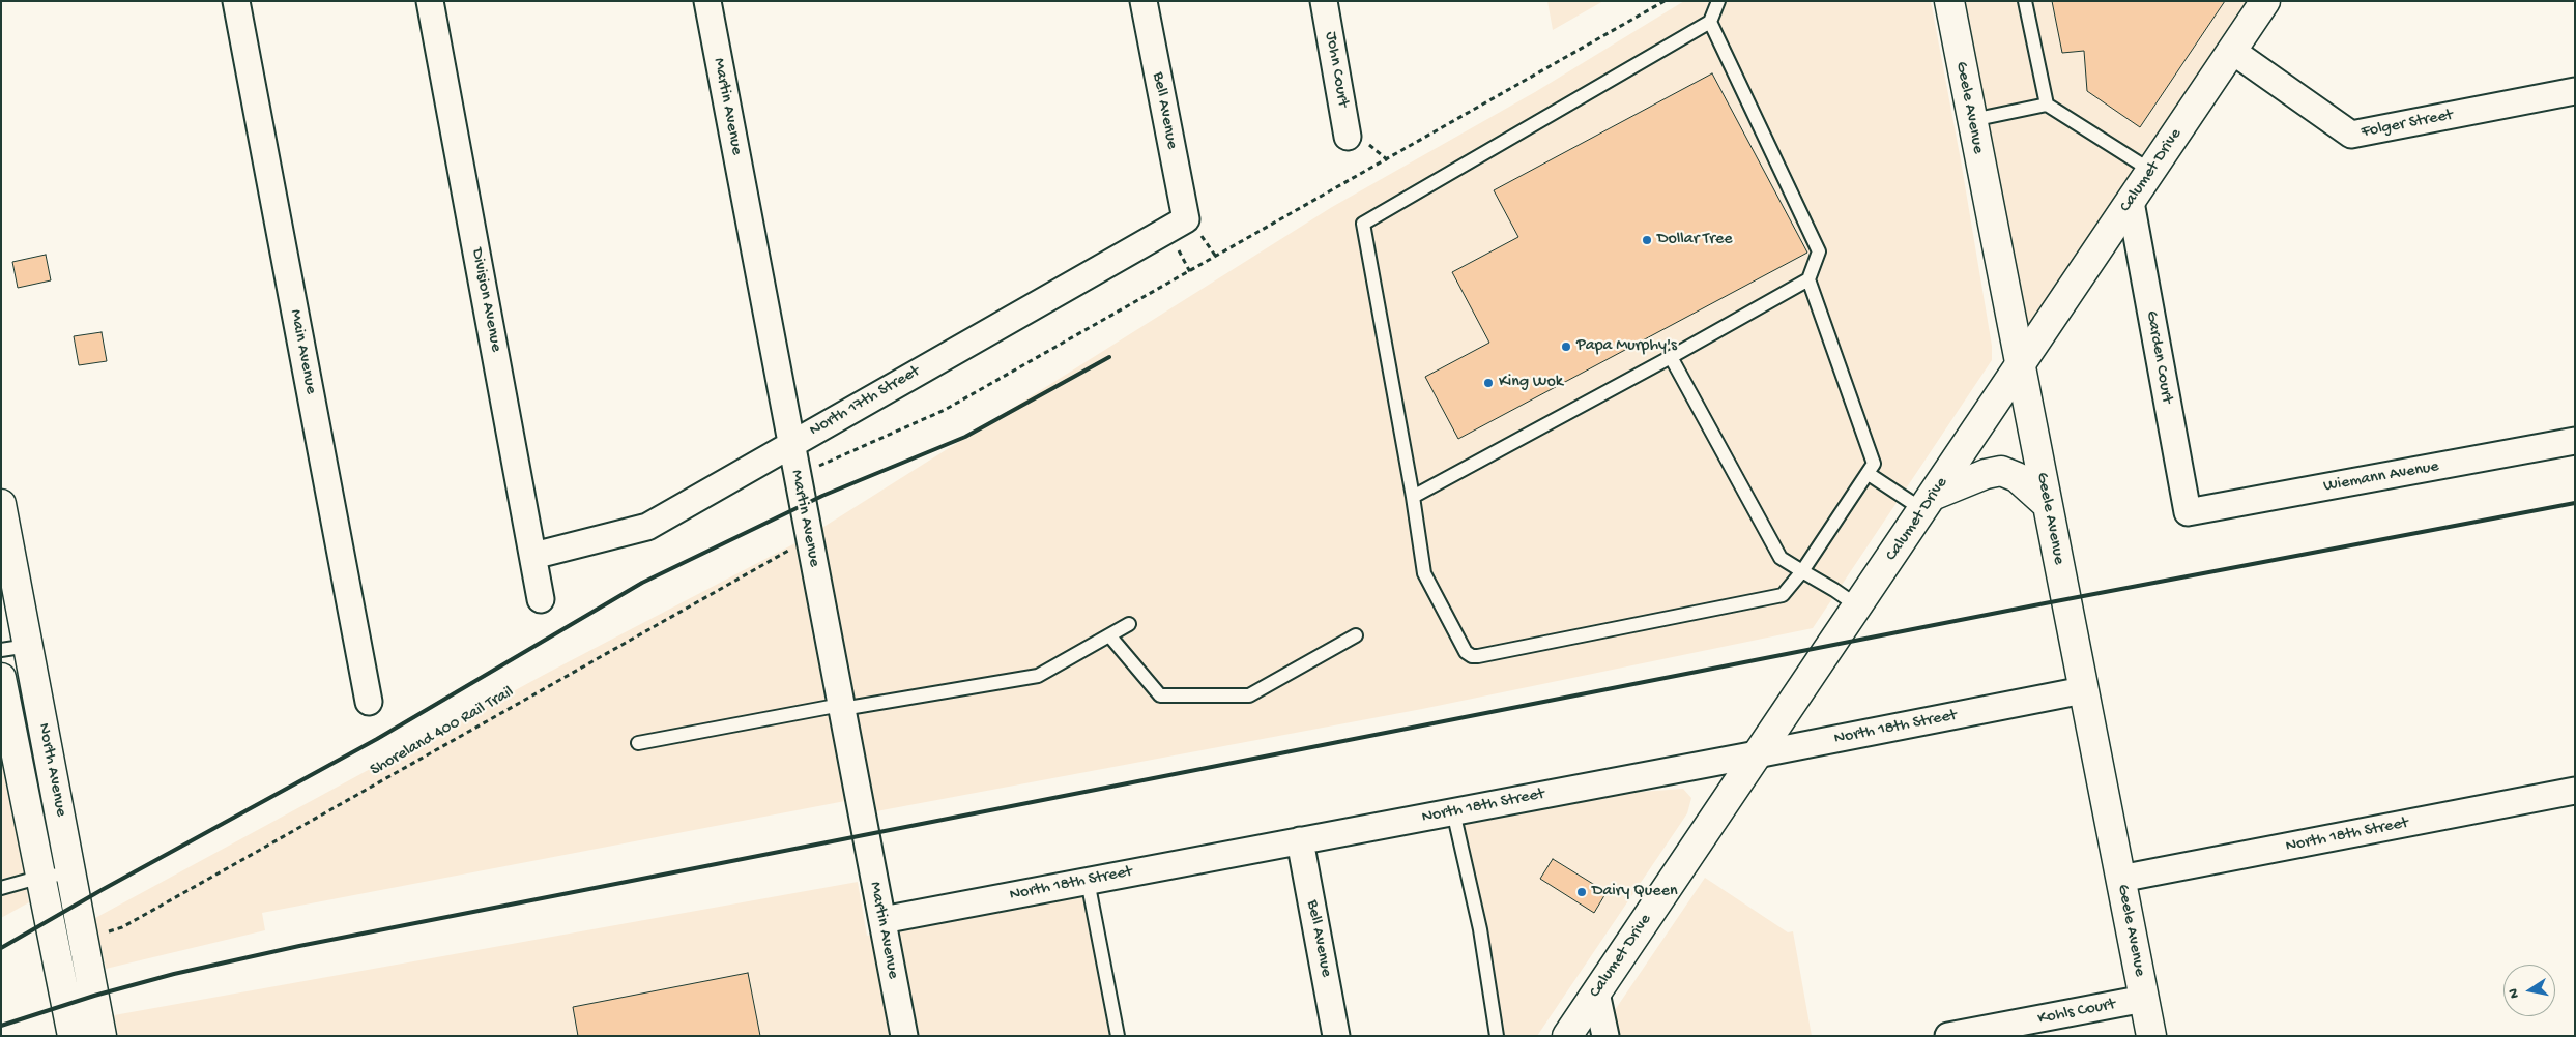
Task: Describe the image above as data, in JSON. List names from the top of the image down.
{
  "streets": {
    "main road": ["Geele Avenue", "Calumet Drive", "North Avenue"],
    "street": [
      "John Court",
      "Martin Avenue",
      "Bell Avenue",
      "Folger Street",
      "Division Avenue",
      "Main Avenue",
      "Garden Court",
      "North 17th Street",
      "Wiemann Avenue",
      "North 18th Street",
      "Kohls Court"
    ],
    "path": ["Shoreland 400 Rail Trail"]
  },
  "crossings": [
    ["Martin Avenue", "North 17th Street"],
    ["Martin Avenue", "North 18th Street"],
    ["Geele Avenue", "Calumet Drive"],
    ["Geele Avenue", "North 18th Street"],
    ["Geele Avenue", "Kohls Court"],
    ["Bell Avenue", "North 17th Street"],
    ["Bell Avenue", "North 18th Street"],
    ["Folger Street", "Calumet Drive"],
    ["Calumet Drive", "Garden Court"],
    ["Calumet Drive", "North 18th Street"],
    ["Division Avenue", "North 17th Street"],
    ["Garden Court", "Wiemann Avenue"]
  ],
  "places": [
    "Dollar Tree",
    "Papa Murphy's",
    "King Wok",
    "Dairy Queen"
  ],
  "north": "left"
}
